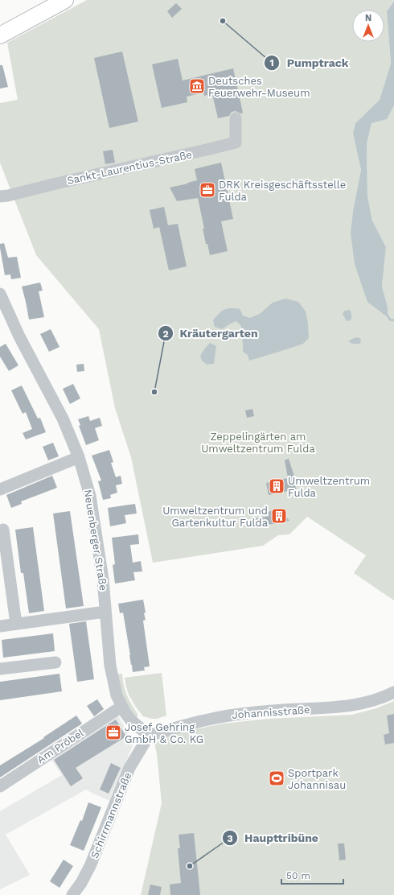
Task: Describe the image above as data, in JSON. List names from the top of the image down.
{
  "streets": {
    "street": [
      "Sankt-Laurentius-Straße",
      "Neuenberger Straße",
      "Johannisstraße",
      "Am Pröbel",
      "Schirrmannstraße"
    ]
  },
  "crossings": [
    ["Neuenberger Straße", "Johannisstraße"],
    ["Neuenberger Straße", "Am Pröbel"],
    ["Neuenberger Straße", "Schirrmannstraße"],
    ["Johannisstraße", "Schirrmannstraße"]
  ],
  "parks": ["Zeppelingärten am Umweltzentrum Fulda"],
  "places": {
    "other": ["Pumptrack", "Kräutergarten", "Haupttribüne"],
    "museum": ["Deutsches Feuerwehr-Museum"],
    "office": ["DRK Kreisgeschäftsstelle Fulda", "Josef Gehring GmbH & Co. KG"],
    "building": ["Umweltzentrum Fulda", "Umweltzentrum und Gartenkultur Fulda"],
    "sports": ["Sportpark Johannisau"]
  },
  "scale_bar": "50 m",
  "north": "top"
}
